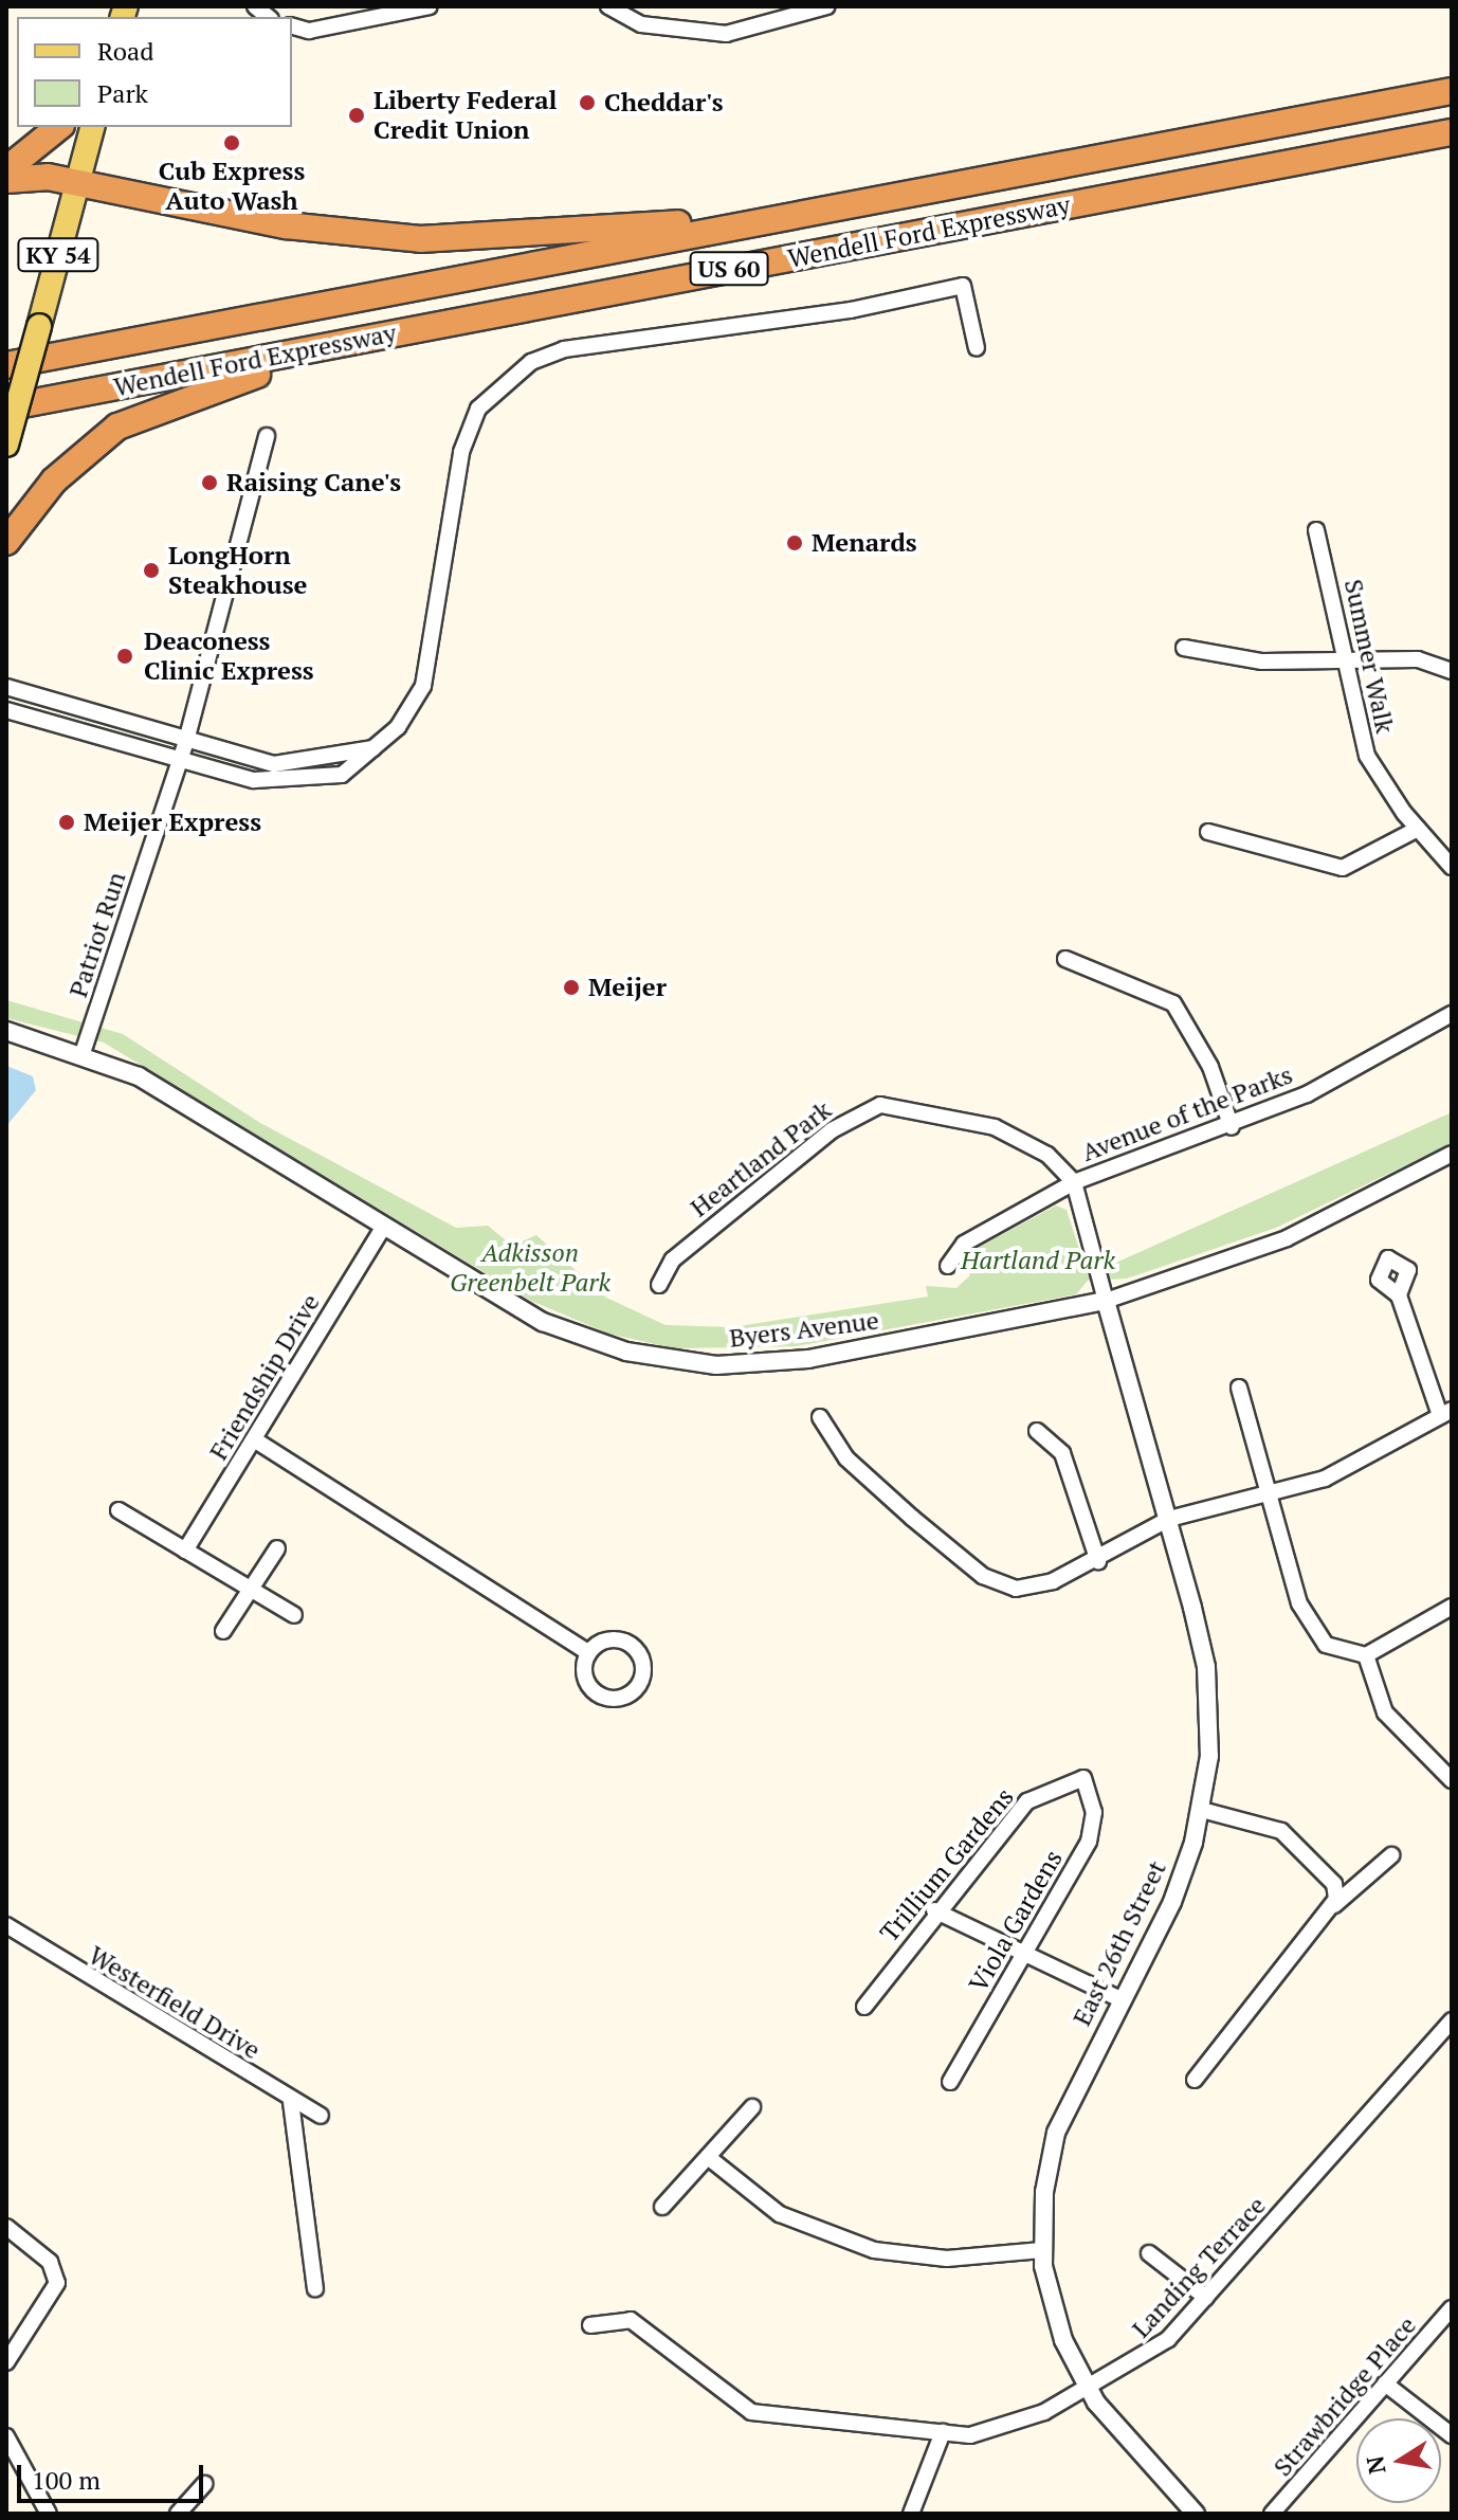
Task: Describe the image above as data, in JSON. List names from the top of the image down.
{
  "streets": {
    "highway": ["Wendell Ford Expressway", "US 60"],
    "main road": ["KY 54"],
    "street": [
      "Summer Walk",
      "Patriot Run",
      "Avenue of the Parks",
      "Heartland Park",
      "Byers Avenue",
      "Friendship Drive",
      "Trillium Gardens",
      "Viola Gardens",
      "East 26th Street",
      "Westerfield Drive",
      "Landing Terrace",
      "Strawbridge Place"
    ]
  },
  "crossings": [
    ["Patriot Run", "Byers Avenue"],
    ["Avenue of the Parks", "Heartland Park"],
    ["Byers Avenue", "Friendship Drive"],
    ["Byers Avenue", "East 26th Street"],
    ["Trillium Gardens", "Viola Gardens"],
    ["East 26th Street", "Landing Terrace"]
  ],
  "parks": ["Adkisson Greenbelt Park", "Hartland Park"],
  "places": [
    "Cheddar's",
    "Liberty Federal Credit Union",
    "Cub Express Auto Wash",
    "Raising Cane's",
    "Menards",
    "LongHorn Steakhouse",
    "Deaconess Clinic Express",
    "Meijer Express",
    "Meijer"
  ],
  "legend": ["Road", "Park"],
  "scale_bar": "100 m",
  "north": "left"
}
